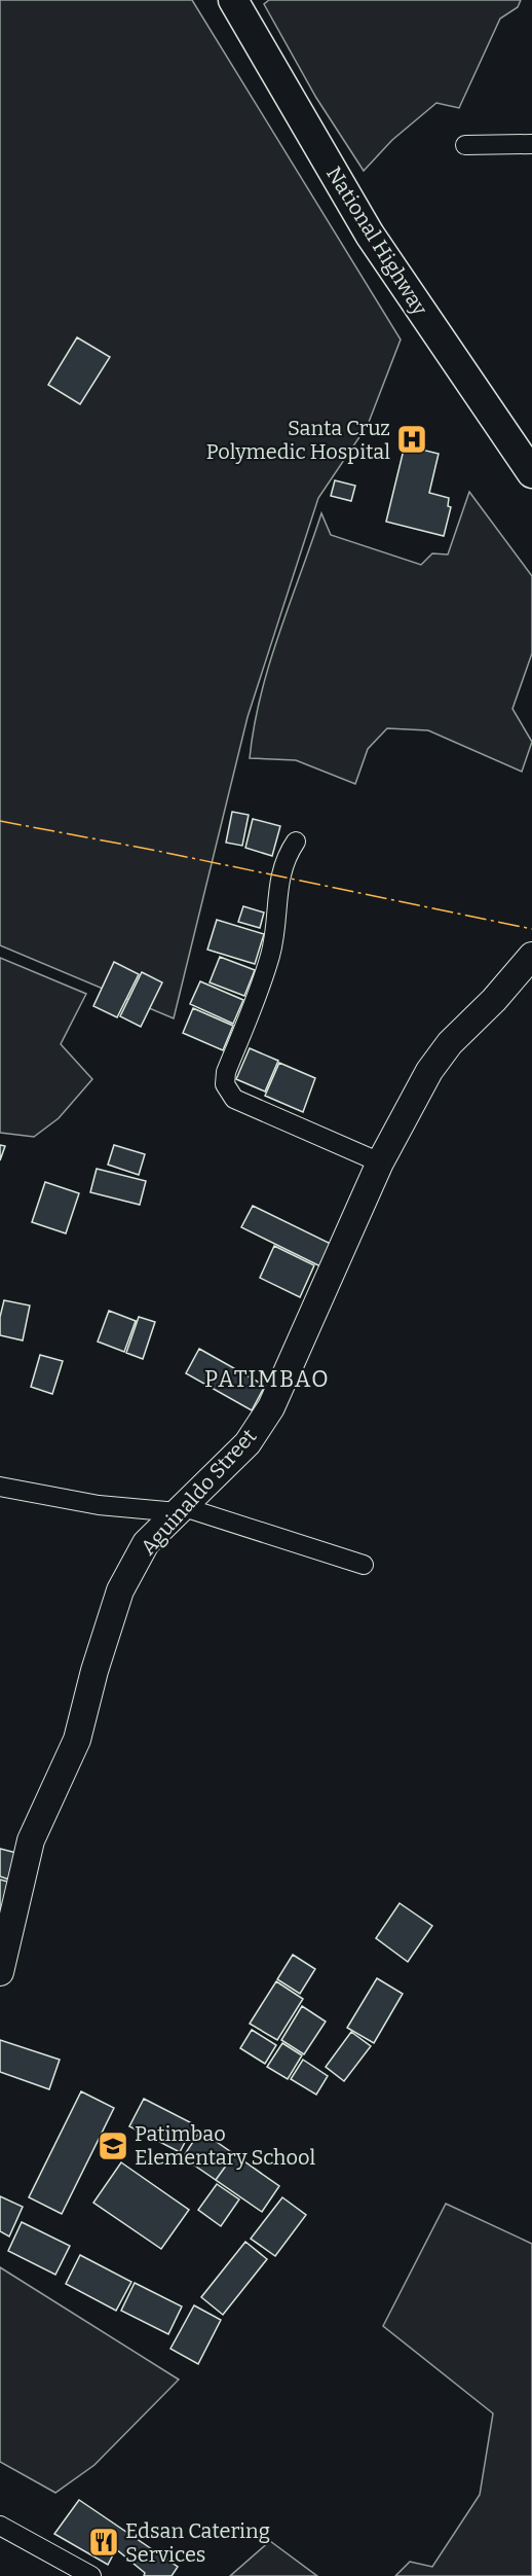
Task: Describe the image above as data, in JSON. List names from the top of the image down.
{
  "streets": {
    "main road": ["National Highway"],
    "street": ["Aguinaldo Street"]
  },
  "districts": ["PATIMBAO"],
  "places": {
    "hospital": ["Santa Cruz Polymedic Hospital"],
    "school or university": ["Patimbao Elementary School"],
    "restaurant": ["Edsan Catering Services"]
  }
}
